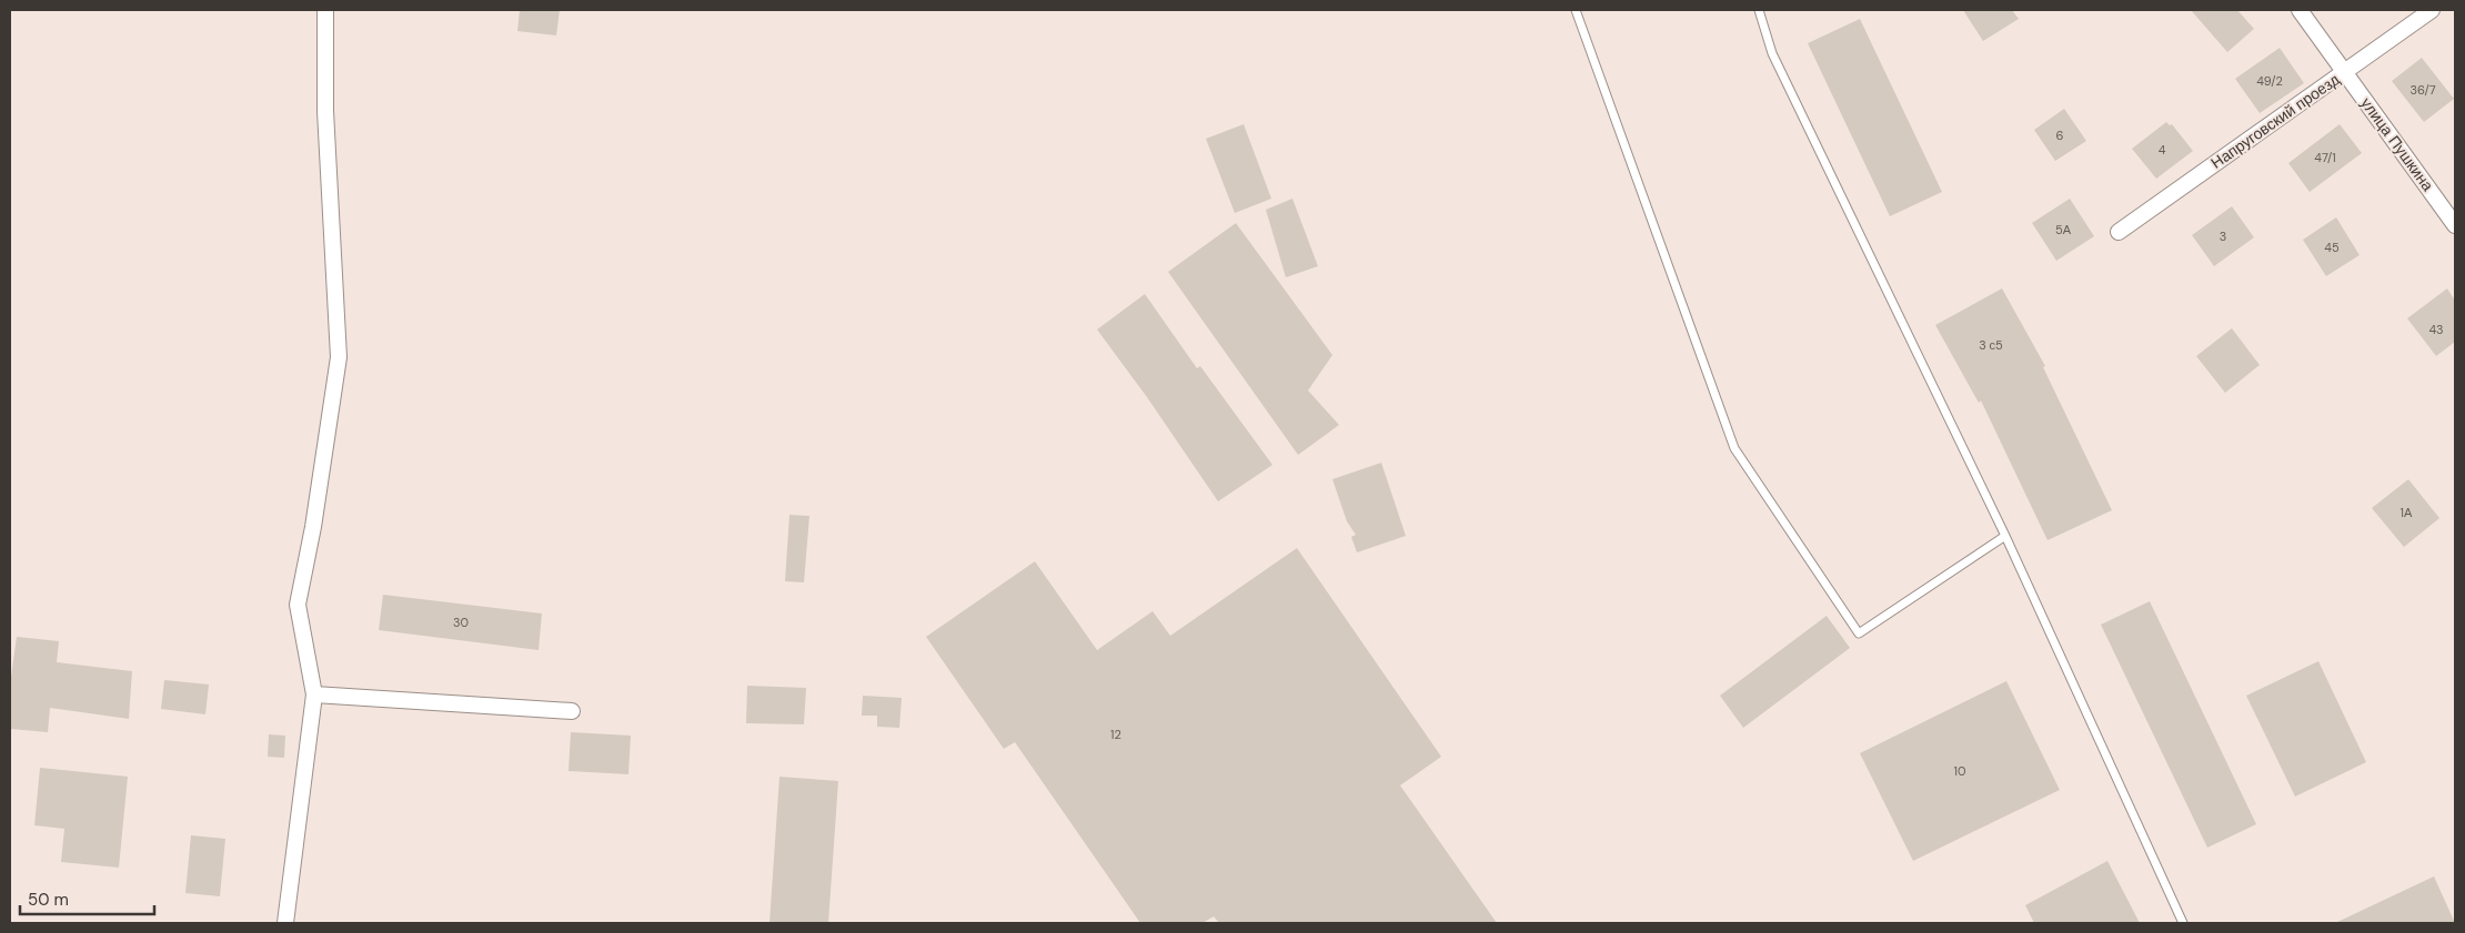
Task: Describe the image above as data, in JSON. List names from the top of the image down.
{
  "streets": {
    "street": ["Напруговский проезд", "улица Пушкина"]
  },
  "crossings": [
    ["Напруговский проезд", "улица Пушкина"]
  ],
  "house_numbers": [
    "49/2",
    "36/7",
    "6",
    "4",
    "47/1",
    "5А",
    "3",
    "45",
    "43",
    "3 с5",
    "1А",
    "30",
    "12",
    "10"
  ],
  "scale_bar": "50 m"
}
